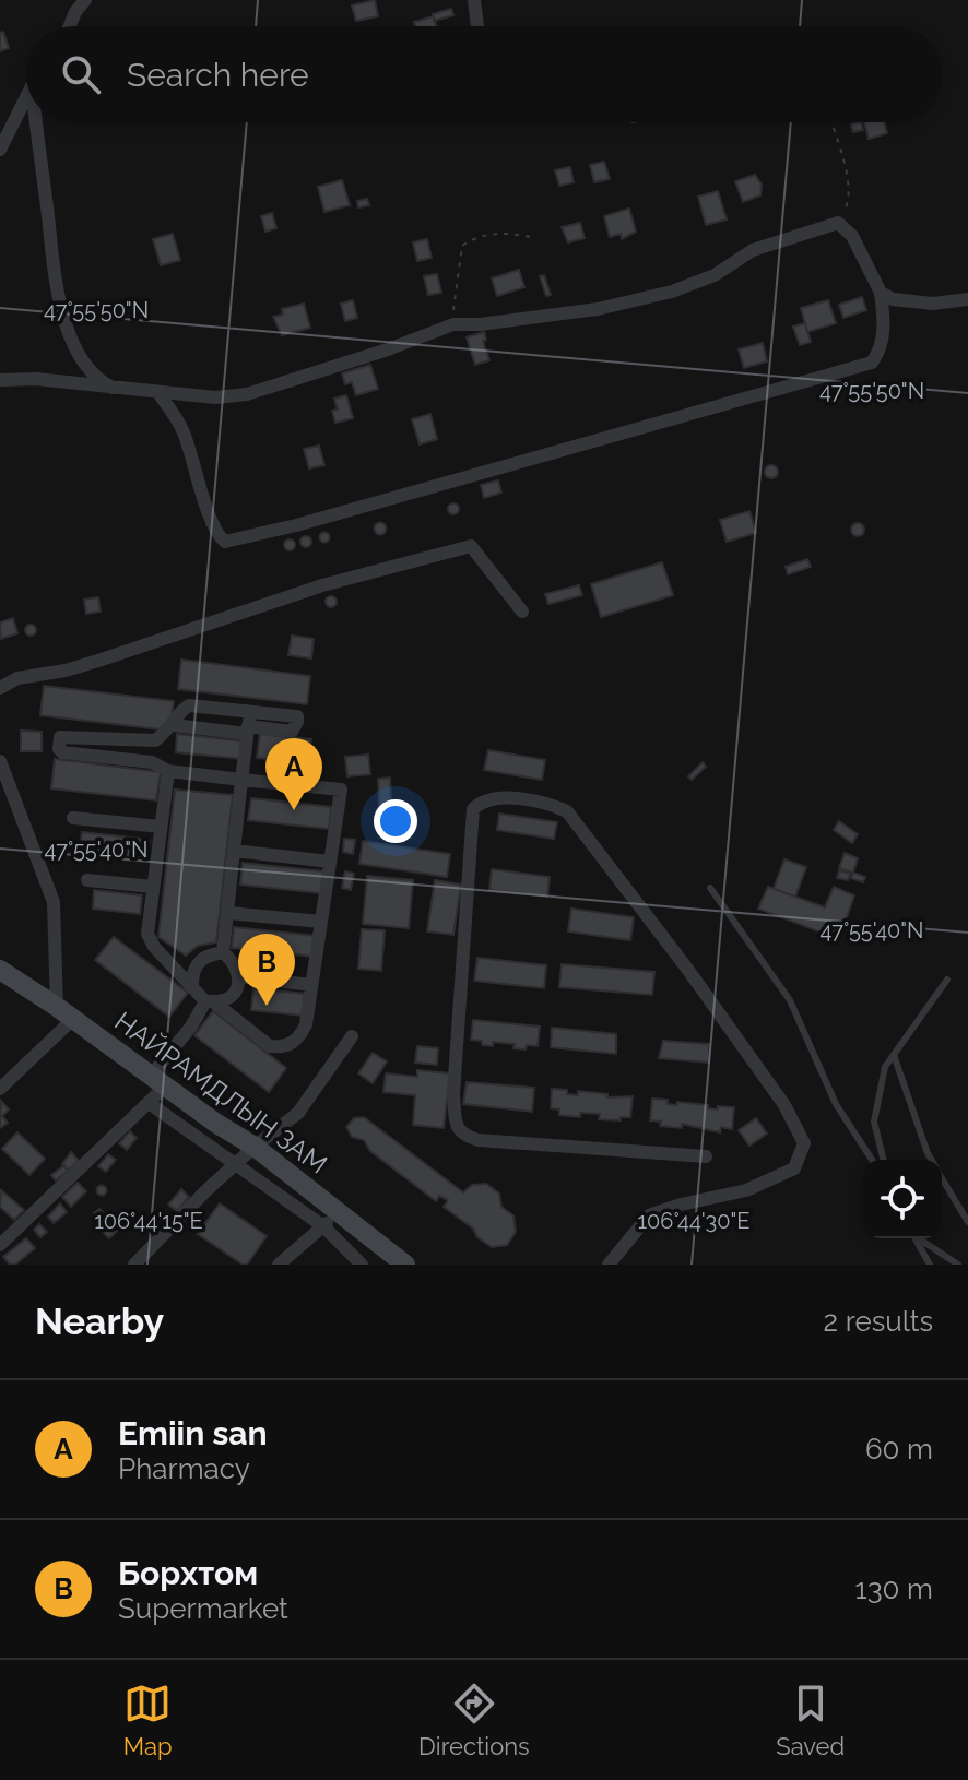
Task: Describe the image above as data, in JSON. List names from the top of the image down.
{
  "streets": {
    "main road": ["НАЙРАМДЛЫН ЗАМ"]
  },
  "page": {
    "search": "Search here",
    "pins": ["A", "B"],
    "heading": ["Nearby", "2 results"],
    "list": [
      {
        "mark": "A",
        "name": "Emiin san",
        "note": "Pharmacy",
        "value": "60 m"
      },
      {
        "mark": "B",
        "name": "Борхтом",
        "note": "Supermarket",
        "value": "130 m"
      }
    ],
    "nav": ["Map", "Directions", "Saved"]
  },
  "coordinates": [
    "47°55'50\"N",
    "47°55'40\"N",
    "106°44'15\"E",
    "106°44'30\"E"
  ]
}
